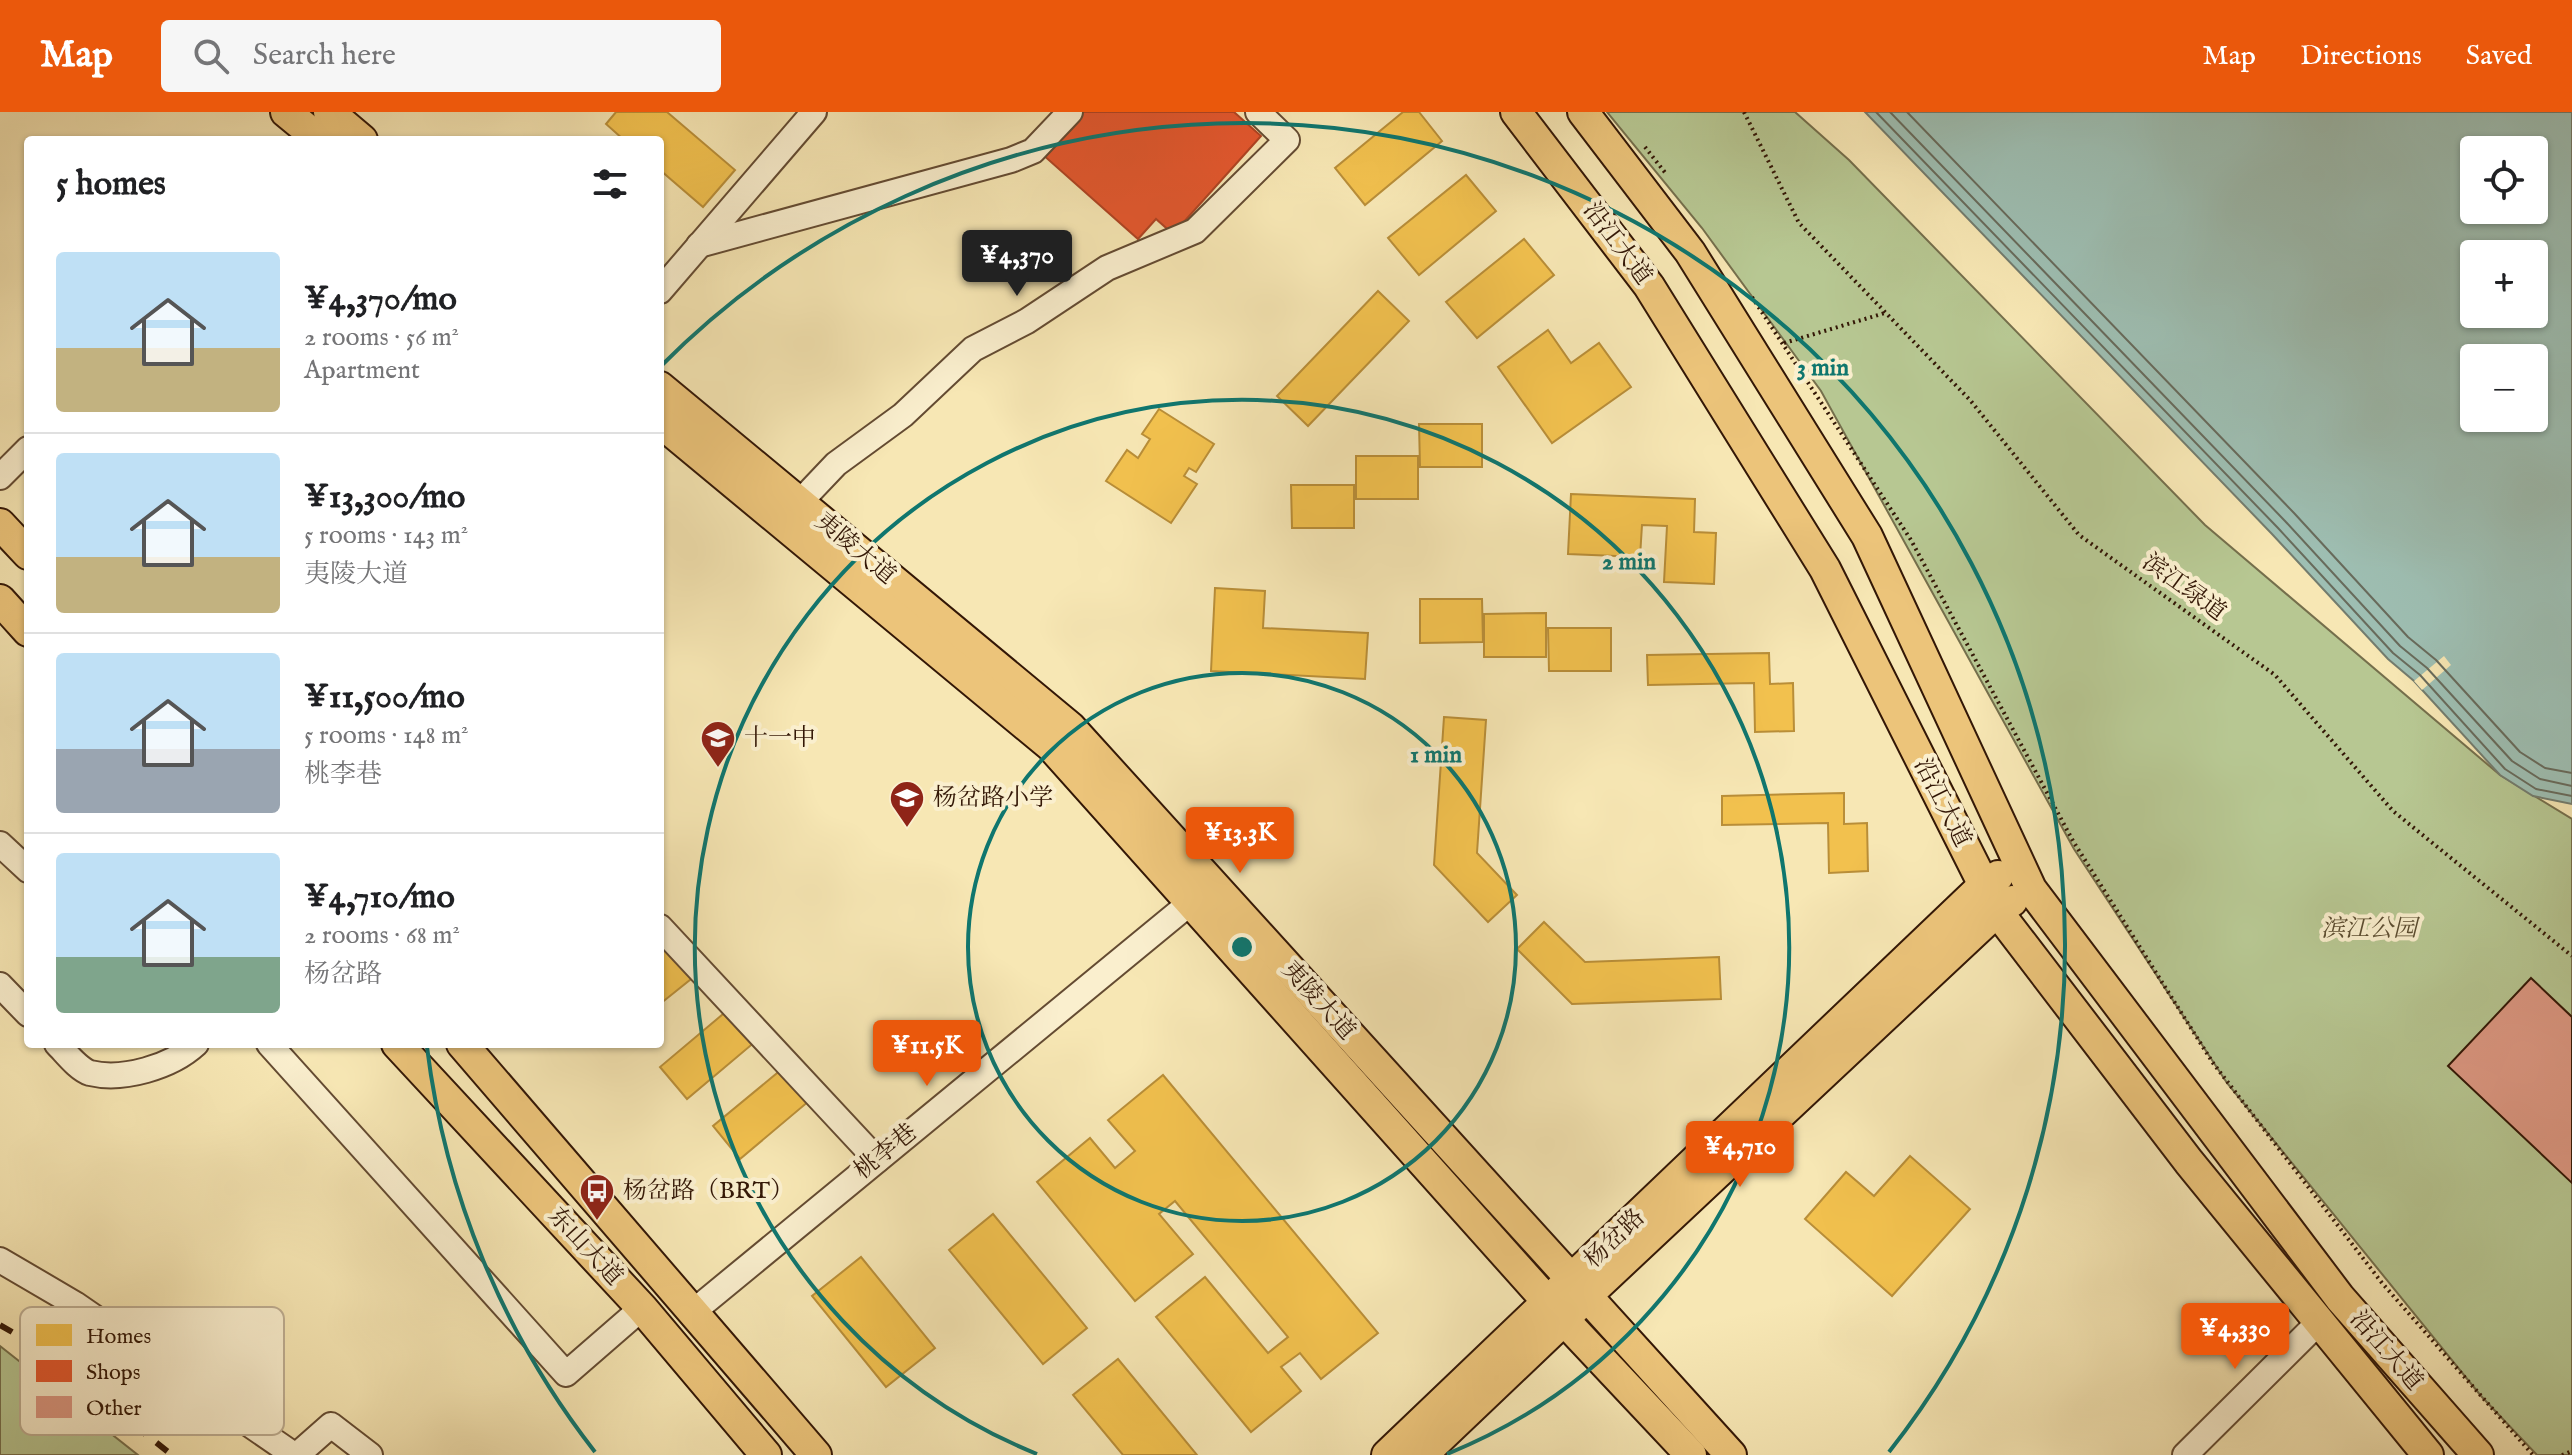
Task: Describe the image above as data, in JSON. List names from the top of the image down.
{
  "streets": {
    "main road": [
      "沿江大道",
      "夷陵大道",
      "杨岔路",
      "东山大道"
    ],
    "street": ["桃李巷"],
    "path": ["滨江绿道"]
  },
  "crossings": [
    ["沿江大道", "杨岔路"],
    ["夷陵大道", "桃李巷"],
    ["夷陵大道", "杨岔路"],
    ["桃李巷", "东山大道"]
  ],
  "parks": ["滨江公园"],
  "places": {
    "school or university": ["十一中", "杨岔路小学"],
    "bus stop": ["杨岔路（BRT）"]
  },
  "legend": ["Homes", "Shops", "Other"],
  "page": {
    "header": "Map",
    "search": "Search here",
    "nav": ["Map", "Directions", "Saved"],
    "map_buttons": ["+", "−"],
    "heading": "5 homes",
    "price": [
      "¥4,370",
      "¥13.3K",
      "¥11.5K",
      "¥4,710",
      "¥4,330"
    ],
    "list": [
      {
        "name": "¥4,370/mo",
        "note": "2 rooms · 56 m² · Apartment"
      },
      {
        "name": "¥13,300/mo",
        "note": "5 rooms · 143 m² · 夷陵大道"
      },
      {
        "name": "¥11,500/mo",
        "note": "5 rooms · 148 m² · 桃李巷"
      },
      {
        "name": "¥4,710/mo",
        "note": "2 rooms · 68 m² · 杨岔路"
      }
    ]
  },
  "rings": ["3 min", "2 min", "1 min"]
}
